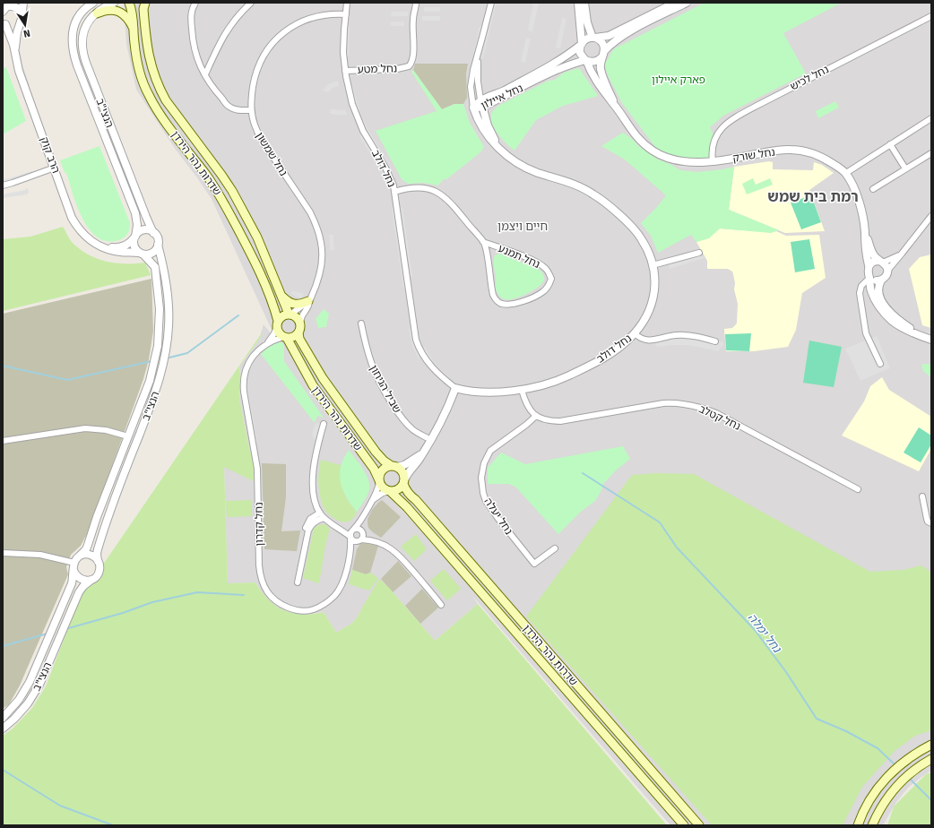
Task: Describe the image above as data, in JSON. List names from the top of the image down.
{
  "streets": {
    "main road": ["שדרות נהר הירדן"],
    "street": [
      "נחל מטע",
      "נחל לכיש",
      "נחל איילון",
      "הנצי\"ב",
      "נחל שמשון",
      "הרב קוק",
      "נחל שורק",
      "נחל דולב",
      "נחל תמנע",
      "שביל הגיחון",
      "נחל קטלב",
      "נחל יעלה",
      "נחל קדרון"
    ]
  },
  "crossings": [
    ["נחל מטע", "נחל דולב"],
    ["נחל לכיש", "נחל שורק"],
    ["נחל איילון", "נחל שורק"],
    ["נחל איילון", "נחל דולב"],
    ["הנצי\"ב", "הרב קוק"],
    ["נחל שמשון", "שדרות נהר הירדן"],
    ["נחל שמשון", "נחל דולב"],
    ["נחל שמשון", "נחל קדרון"],
    ["שדרות נהר הירדן", "נחל קדרון"],
    ["נחל דולב", "נחל תמנע"],
    ["נחל קטלב", "נחל יעלה"]
  ],
  "districts": ["רמת בית שמש", "חיים ויצמן"],
  "water": ["נחל ימלה"],
  "parks": ["פארק איילון"],
  "north": "bottom"
}
